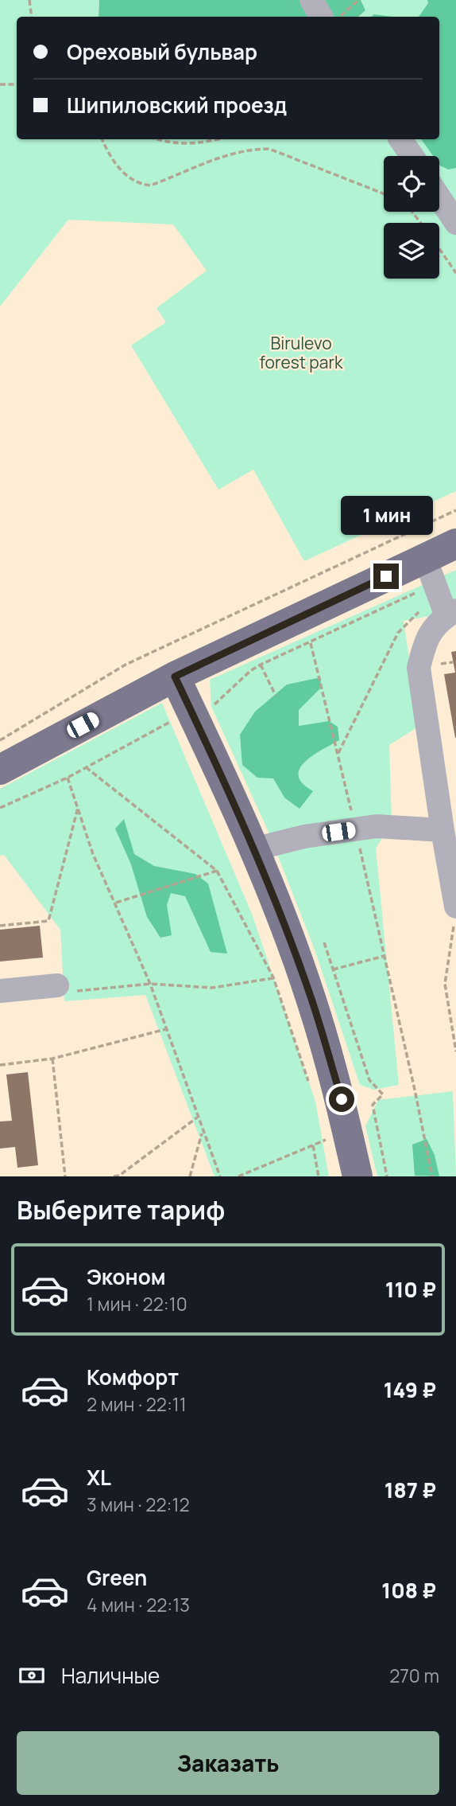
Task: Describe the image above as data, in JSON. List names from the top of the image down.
{
  "parks": ["Birulevo forest park"],
  "page": {
    "banner": ["Ореховый бульвар", "Шипиловский проезд"],
    "bubble": "1 мин",
    "heading": "Выберите тариф",
    "list": [
      {
        "name": "Эконом",
        "note": "1 мин · 22:10",
        "value": "110 ₽"
      },
      {
        "name": "Комфорт",
        "note": "2 мин · 22:11",
        "value": "149 ₽"
      },
      {
        "name": "XL",
        "note": "3 мин · 22:12",
        "value": "187 ₽"
      },
      {
        "name": "Green",
        "note": "4 мин · 22:13",
        "value": "108 ₽"
      }
    ],
    "pay": ["Наличные", "270 m"],
    "buttons": "Заказать"
  }
}
